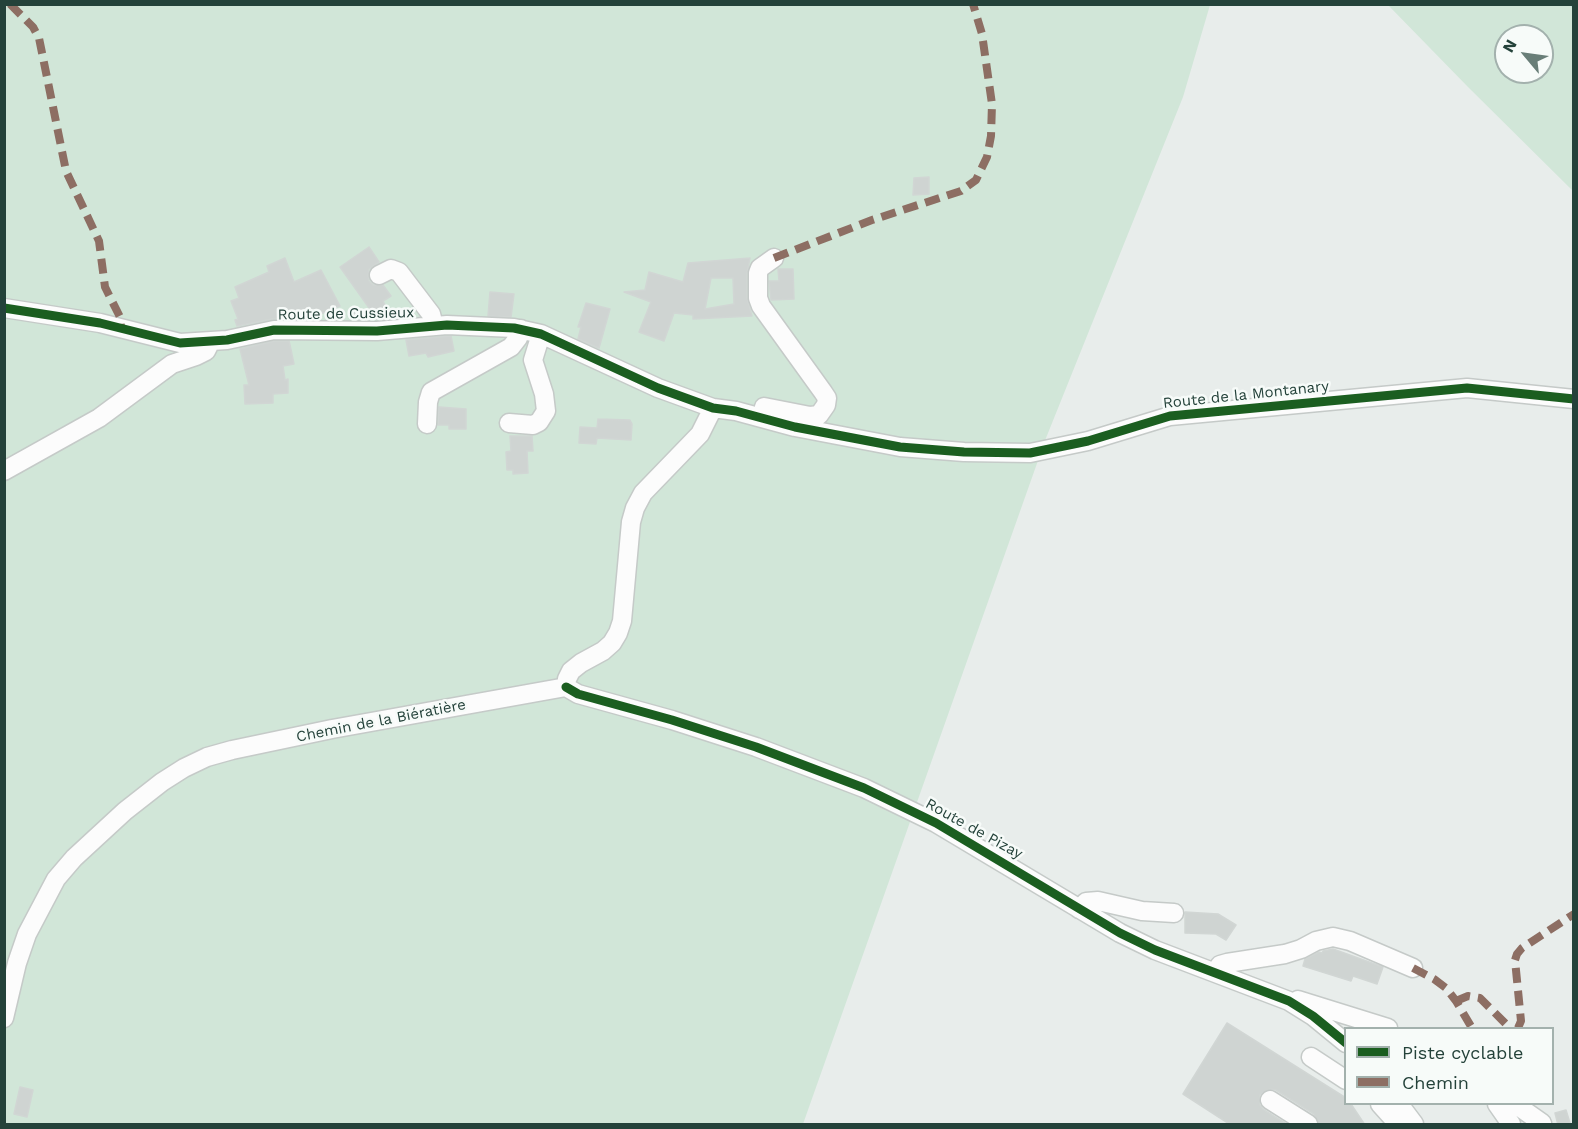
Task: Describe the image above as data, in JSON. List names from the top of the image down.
{
  "streets": {
    "street": [
      "Route de Cussieux",
      "Route de la Montanary",
      "Chemin de la Biératière",
      "Route de Pizay"
    ]
  },
  "crossings": [
    ["Route de Cussieux", "Route de la Montanary"],
    ["Chemin de la Biératière", "Route de Pizay"]
  ],
  "legend": ["Piste cyclable", "Chemin"],
  "north": "top left"
}
